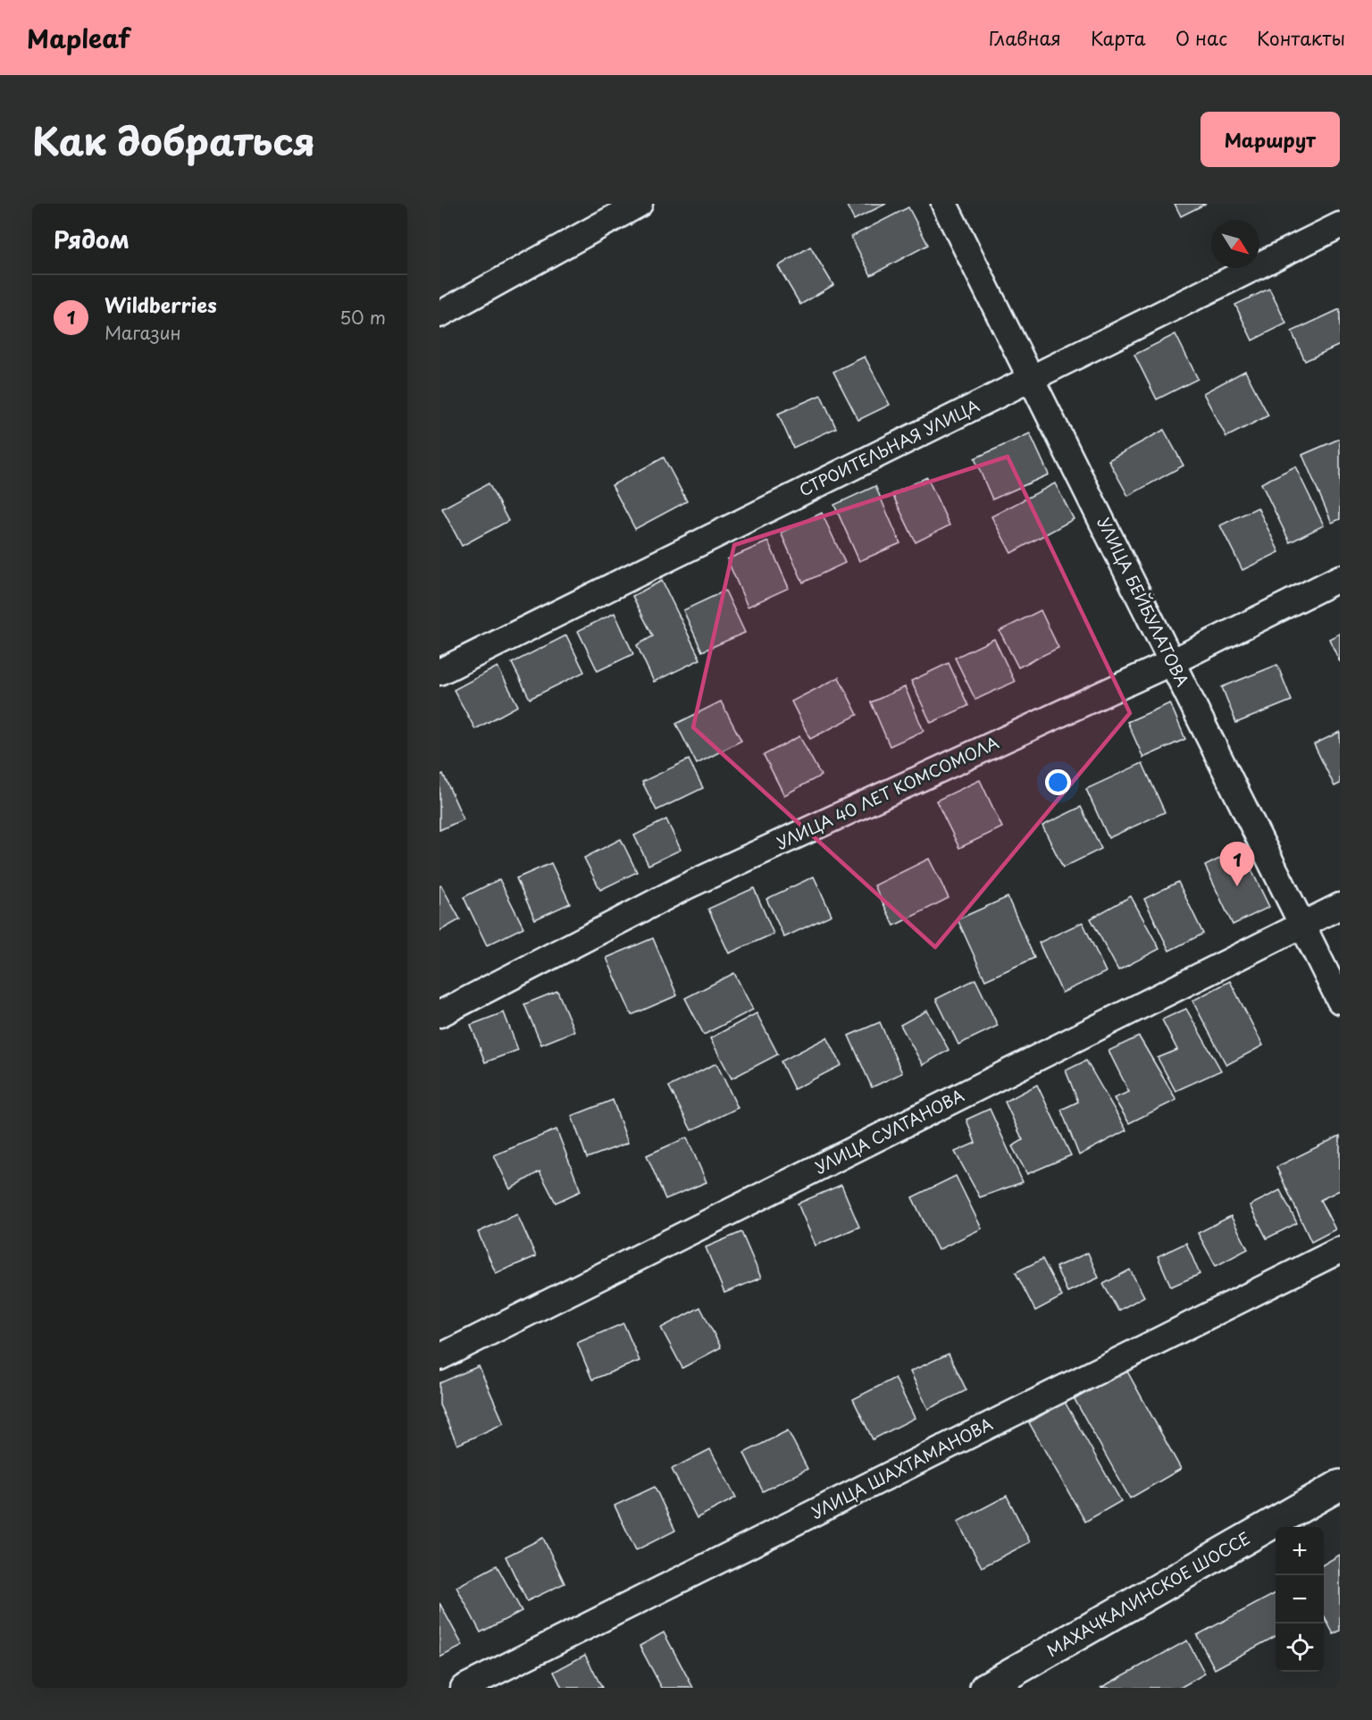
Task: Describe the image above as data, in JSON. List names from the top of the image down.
{
  "streets": {
    "highway": ["МАХАЧКАЛИНСКОЕ ШОССЕ"],
    "street": [
      "СТРОИТЕЛЬНАЯ УЛИЦА",
      "УЛИЦА БЕЙБУЛАТОВА",
      "УЛИЦА 40 ЛЕТ КОМСОМОЛА",
      "УЛИЦА СУЛТАНОВА",
      "УЛИЦА ШАХТАМАНОВА"
    ]
  },
  "crossings": [
    ["СТРОИТЕЛЬНАЯ УЛИЦА", "УЛИЦА БЕЙБУЛАТОВА"],
    ["УЛИЦА БЕЙБУЛАТОВА", "УЛИЦА 40 ЛЕТ КОМСОМОЛА"],
    ["УЛИЦА БЕЙБУЛАТОВА", "УЛИЦА СУЛТАНОВА"]
  ],
  "north": "bottom right",
  "page": {
    "header": "Mapleaf",
    "nav": [
      "Главная",
      "Карта",
      "О нас",
      "Контакты"
    ],
    "title": "Как добраться",
    "buttons": "Маршрут",
    "heading": "Рядом",
    "list": [
      {
        "mark": "1",
        "name": "Wildberries",
        "note": "Магазин",
        "value": "50 m"
      }
    ],
    "pins": "1",
    "map_buttons": ["+", "−"]
  }
}
